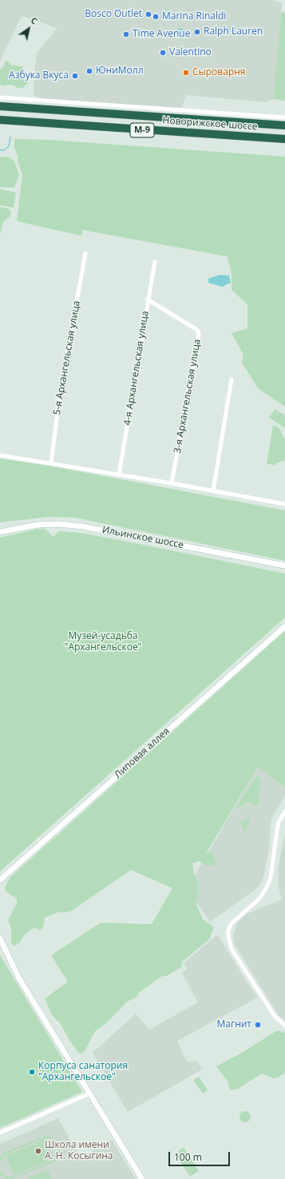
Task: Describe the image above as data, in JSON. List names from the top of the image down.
{
  "streets": {
    "highway": ["Новорижское шоссе", "М-9"],
    "street": [
      "5-я Архангельская улица",
      "4-я Архангельская улица",
      "3-я Архангельская улица",
      "Ильинское шоссе",
      "Липовая аллея"
    ]
  },
  "crossings": [
    ["4-я Архангельская улица", "3-я Архангельская улица"]
  ],
  "parks": ["Музей-усадьба \"Архангельское\""],
  "places": [
    "Bosco Outlet",
    "Marina Rinaldi",
    "Ralph Lauren",
    "Time Avenue",
    "Valentino",
    "ЮниМолл",
    "Сыроварня",
    "Азбука Вкуса",
    "Магнит",
    "Корпуса санатория \"Архангельское\"",
    "Школа имени А. Н. Косыгина"
  ],
  "scale_bar": "100 m",
  "north": "top right"
}
